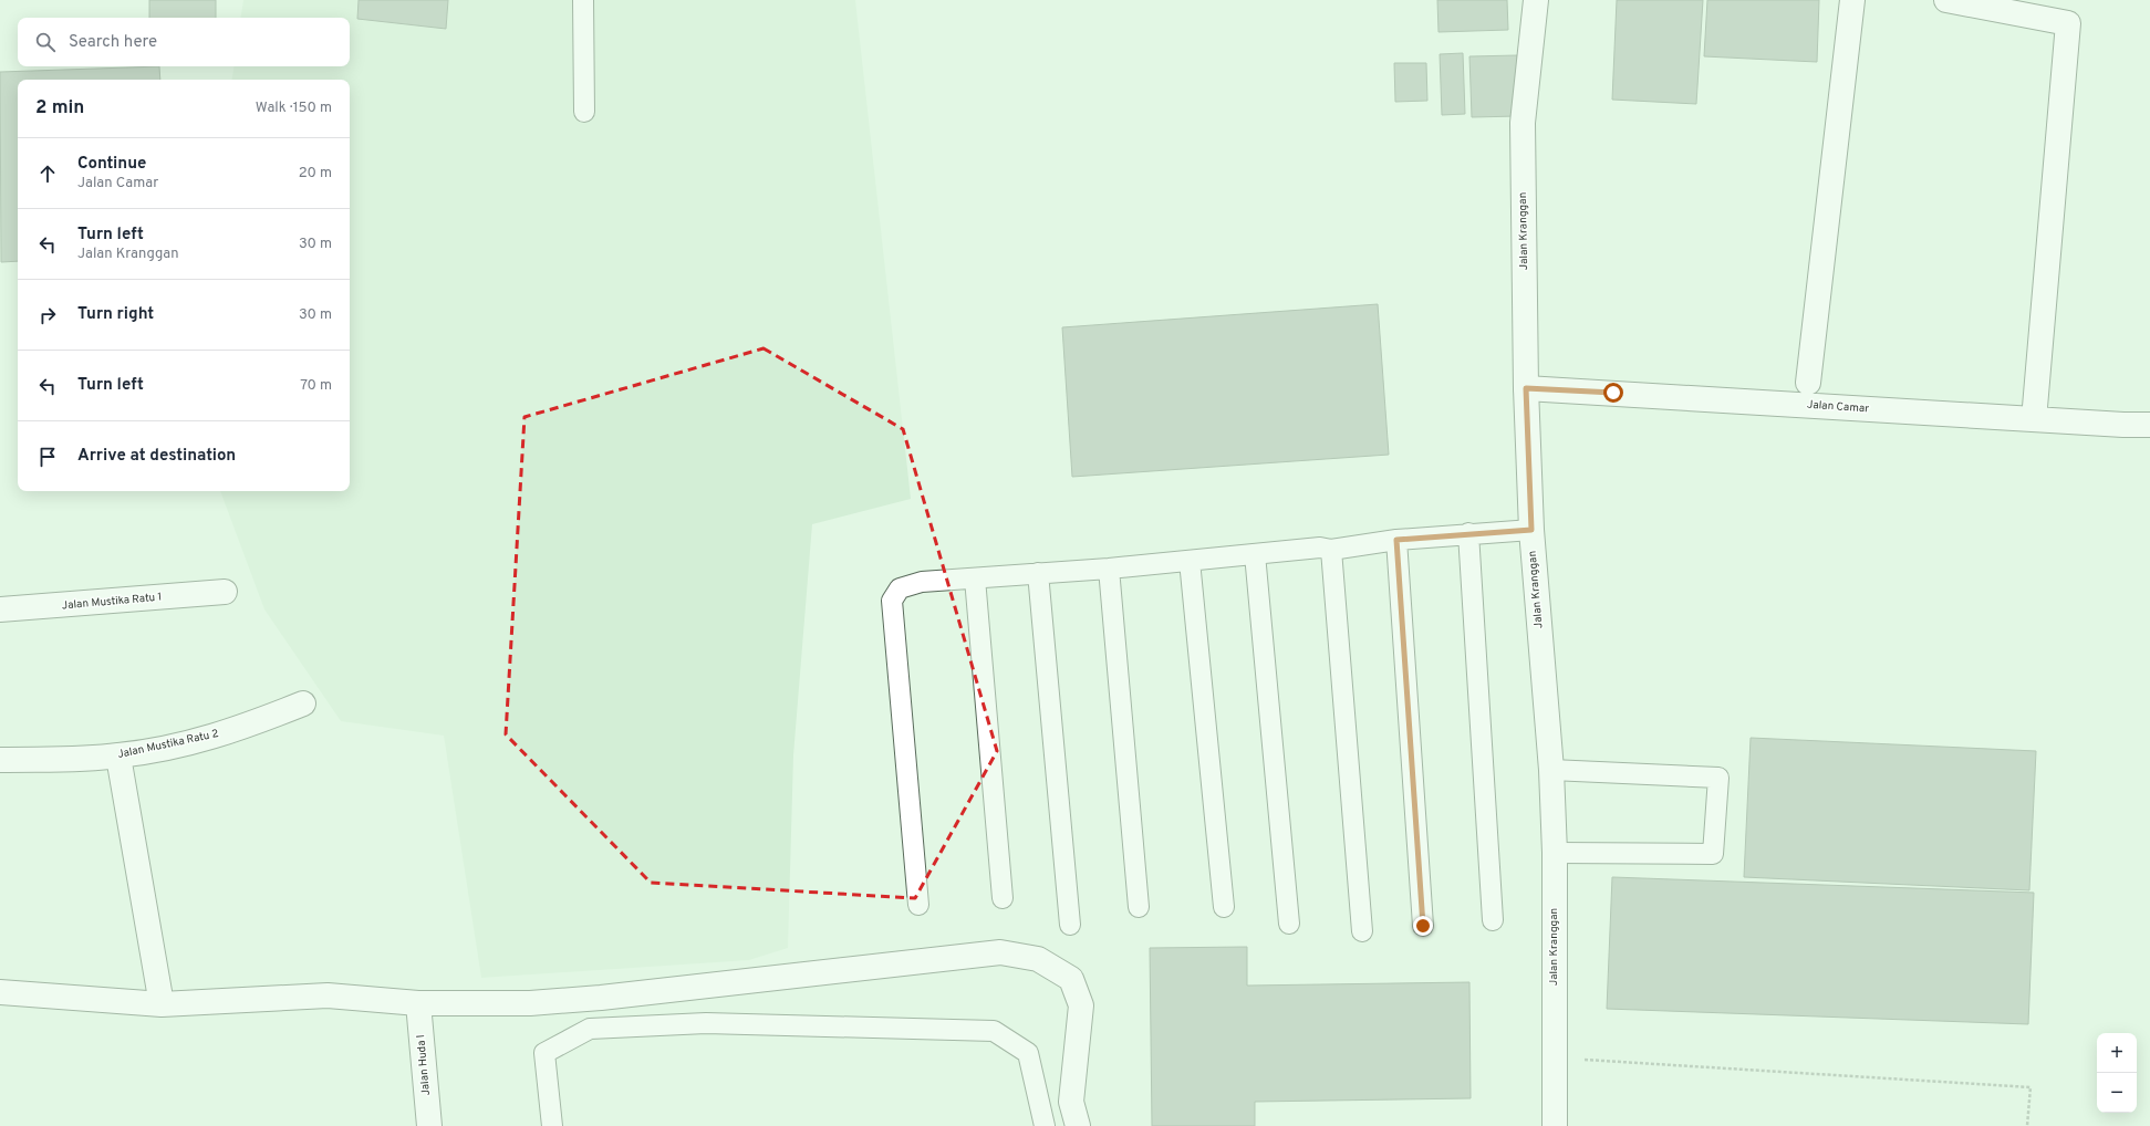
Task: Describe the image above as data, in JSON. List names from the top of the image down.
{
  "streets": {
    "street": [
      "Jalan Kranggan",
      "Jalan Camar",
      "Jalan Mustika Ratu 1",
      "Jalan Mustika Ratu 2",
      "Jalan Huda I"
    ]
  },
  "crossings": [
    ["Jalan Kranggan", "Jalan Camar"]
  ],
  "page": {
    "search": "Search here",
    "heading": ["2 min", "Walk · 150 m"],
    "list": [
      ["Continue", "Jalan Camar", "20 m"],
      ["Turn left", "Jalan Kranggan", "30 m"],
      ["Turn right", "30 m"],
      ["Turn left", "70 m"],
      "Arrive at destination"
    ],
    "map_buttons": ["+", "−"]
  }
}
